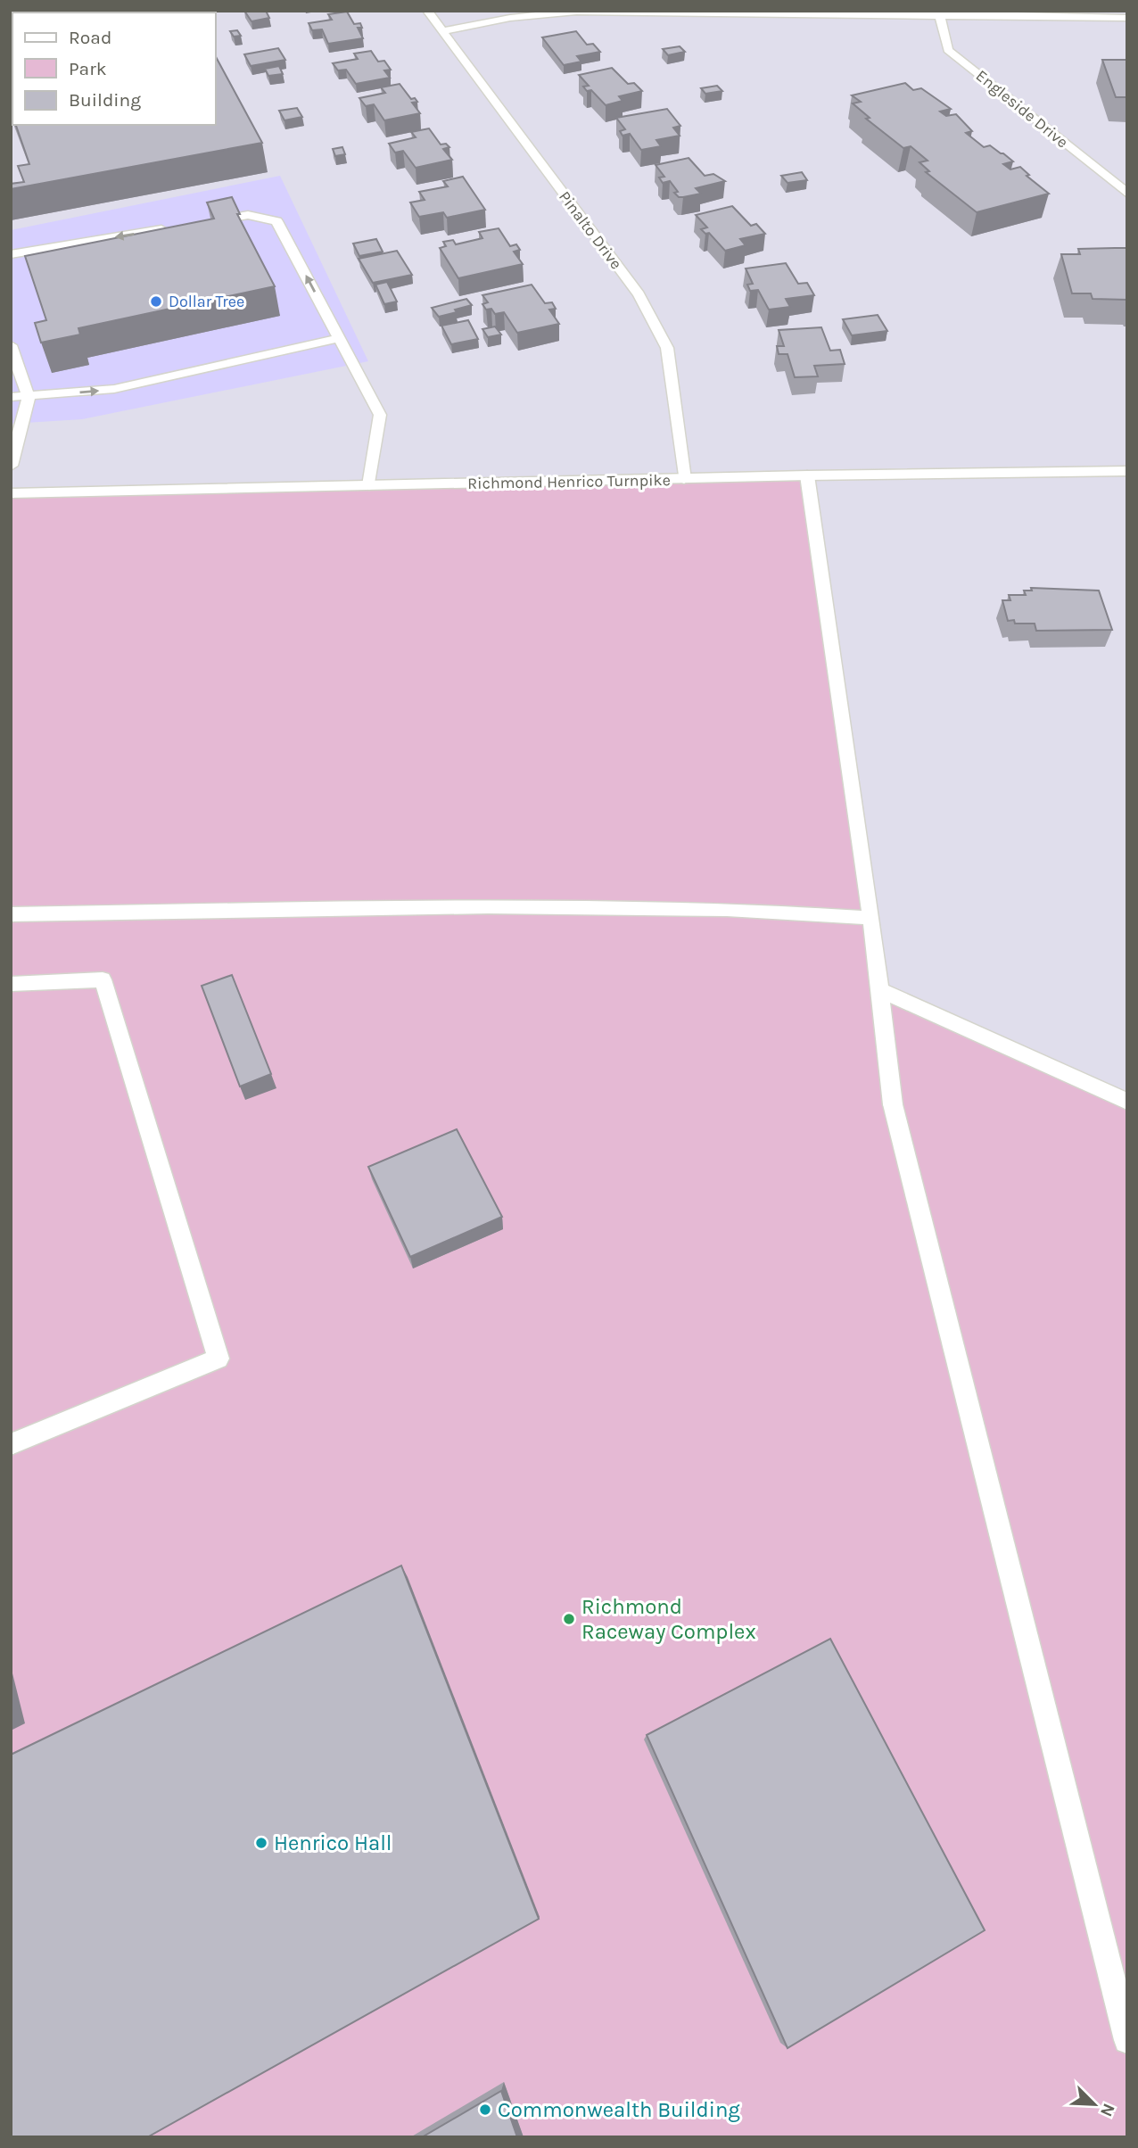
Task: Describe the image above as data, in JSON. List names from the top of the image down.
{
  "streets": {
    "street": ["Engleside Drive", "Pinalto Drive", "Richmond Henrico Turnpike"]
  },
  "crossings": [
    ["Pinalto Drive", "Richmond Henrico Turnpike"]
  ],
  "places": [
    "Dollar Tree",
    "Richmond Raceway Complex",
    "Henrico Hall",
    "Commonwealth Building"
  ],
  "legend": ["Road", "Park", "Building"],
  "north": "bottom right"
}
